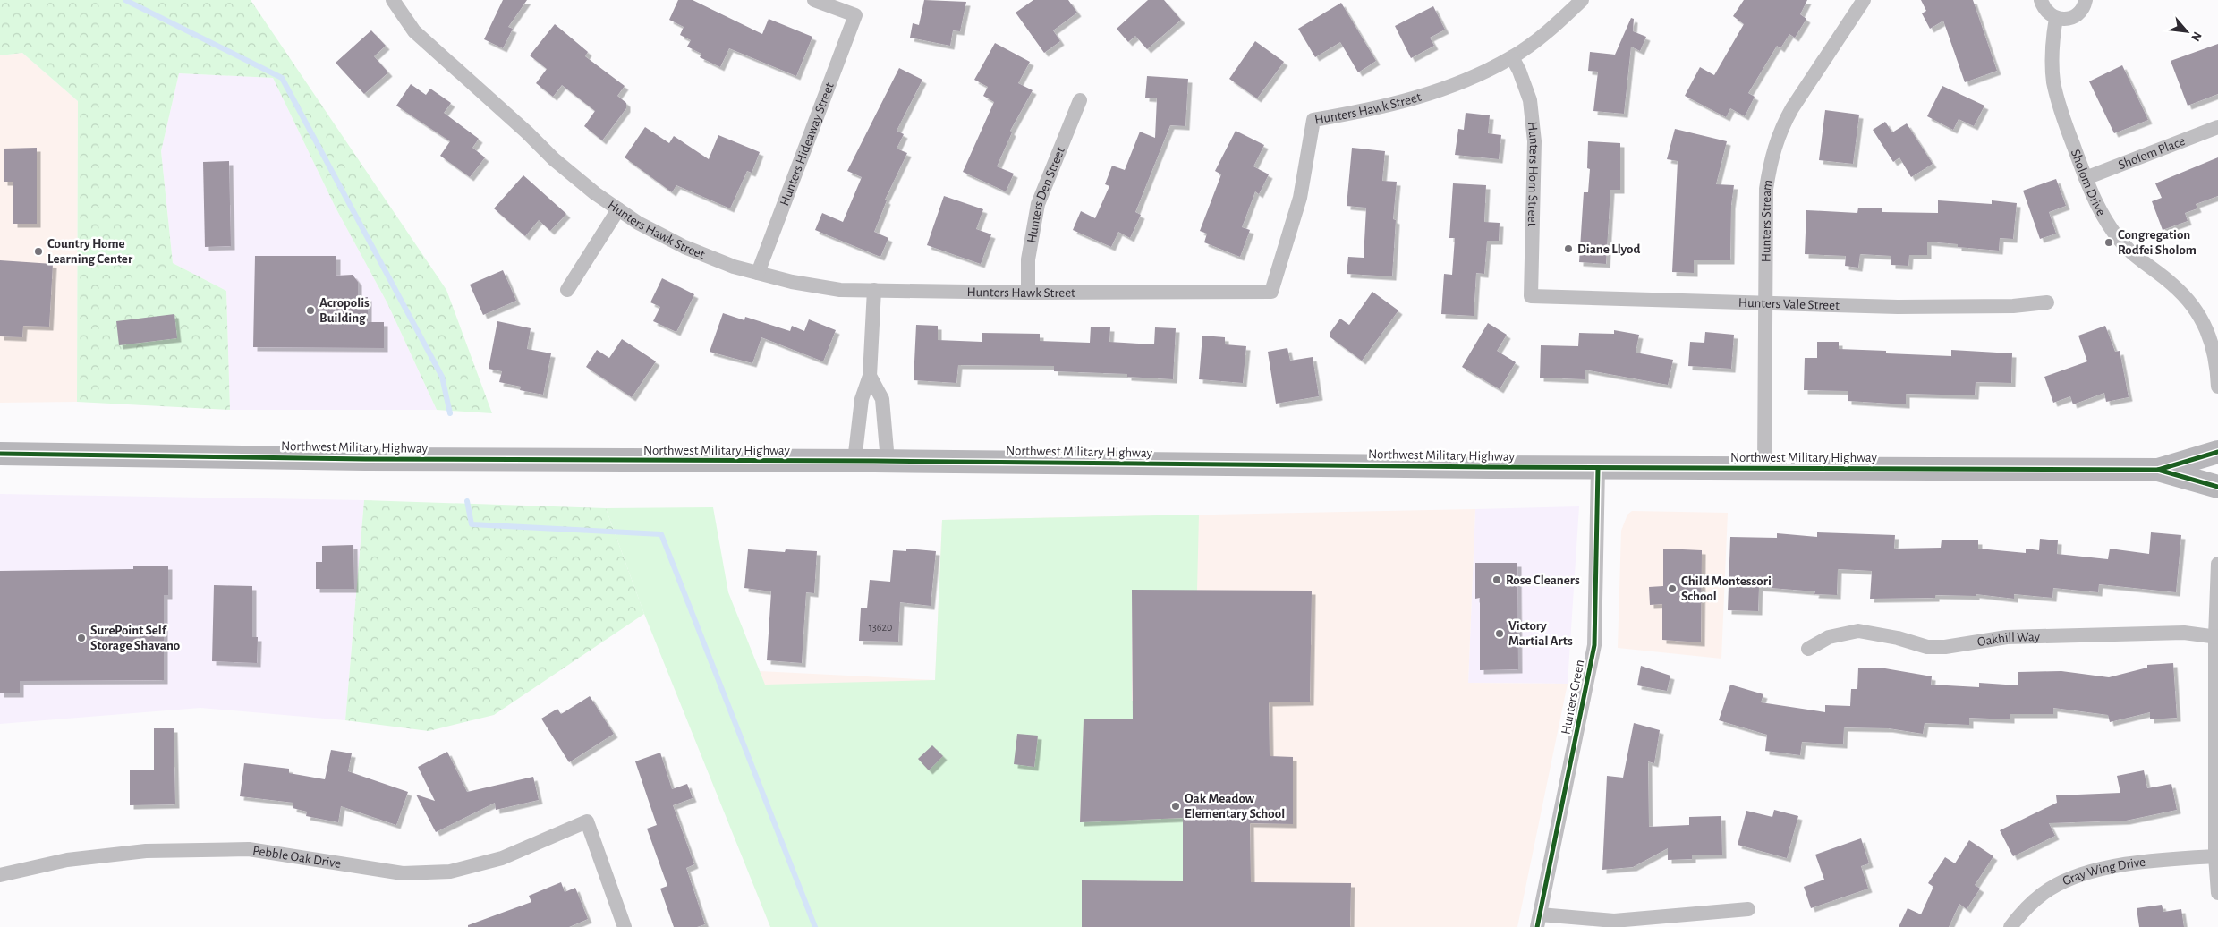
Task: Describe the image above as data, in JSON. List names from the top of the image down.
{
  "streets": {
    "main road": ["Northwest Military Highway"],
    "street": [
      "Hunters Hawk Street",
      "Hunters Hideaway Street",
      "Sholom Place",
      "Hunters Horn Street",
      "Sholom Drive",
      "Hunters Den Street",
      "Hunters Stream",
      "Hunters Vale Street",
      "Oakhill Way",
      "Hunters Green",
      "Pebble Oak Drive",
      "Gray Wing Drive"
    ]
  },
  "crossings": [
    ["Hunters Hawk Street", "Hunters Hideaway Street"],
    ["Hunters Hawk Street", "Hunters Horn Street"],
    ["Hunters Hawk Street", "Hunters Den Street"],
    ["Sholom Place", "Sholom Drive"],
    ["Hunters Horn Street", "Hunters Vale Street"],
    ["Hunters Stream", "Hunters Vale Street"],
    ["Hunters Stream", "Northwest Military Highway"],
    ["Northwest Military Highway", "Hunters Green"]
  ],
  "places": [
    "Congregation Rodfei Sholom",
    "Diane Llyod",
    "Country Home Learning Center",
    "Acropolis Building",
    "Rose Cleaners",
    "Child Montessori School",
    "Victory Martial Arts",
    "SurePoint Self Storage Shavano",
    "Oak Meadow Elementary School"
  ],
  "house_numbers": ["13620"],
  "north": "bottom right"
}
